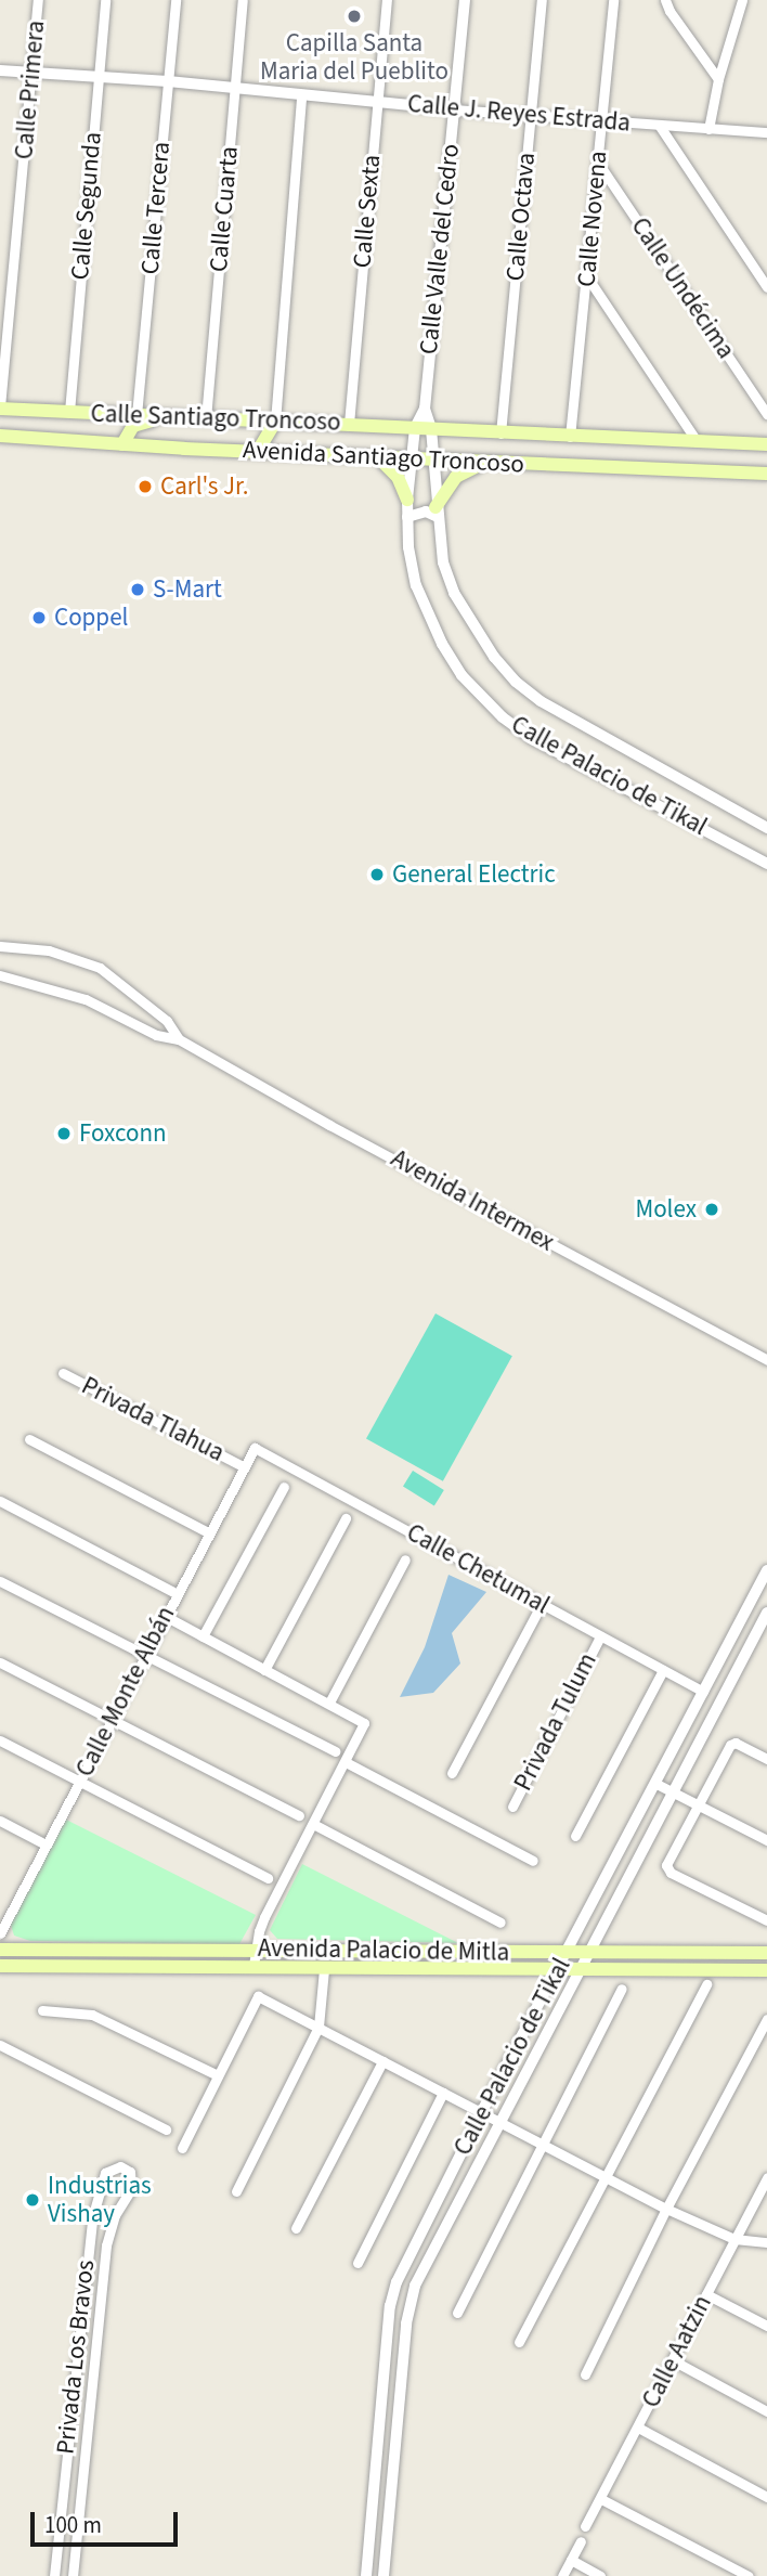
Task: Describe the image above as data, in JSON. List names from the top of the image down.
{
  "streets": {
    "main road": ["Calle Santiago Troncoso", "Avenida Santiago Troncoso", "Avenida Palacio de Mitla"],
    "street": [
      "Calle Primera",
      "Calle J. Reyes Estrada",
      "Calle Segunda",
      "Calle Tercera",
      "Calle Cuarta",
      "Calle Sexta",
      "Calle Octava",
      "Calle Novena",
      "Calle Valle del Cedro",
      "Calle Undécima",
      "Calle Palacio de Tikal",
      "Avenida Intermex",
      "Privada Tlahua",
      "Calle Chetumal",
      "Calle Monte Albán",
      "Privada Tulum",
      "Calle Aatzin",
      "Privada Los Bravos"
    ]
  },
  "crossings": [
    ["Calle Primera", "Calle J. Reyes Estrada"],
    ["Calle Primera", "Calle Santiago Troncoso"],
    ["Calle J. Reyes Estrada", "Calle Segunda"],
    ["Calle J. Reyes Estrada", "Calle Tercera"],
    ["Calle J. Reyes Estrada", "Calle Cuarta"],
    ["Calle J. Reyes Estrada", "Calle Sexta"],
    ["Calle J. Reyes Estrada", "Calle Octava"],
    ["Calle J. Reyes Estrada", "Calle Novena"],
    ["Calle J. Reyes Estrada", "Calle Valle del Cedro"],
    ["Calle Segunda", "Calle Santiago Troncoso"],
    ["Calle Tercera", "Calle Santiago Troncoso"],
    ["Calle Cuarta", "Calle Santiago Troncoso"],
    ["Calle Sexta", "Calle Santiago Troncoso"],
    ["Calle Octava", "Avenida Santiago Troncoso"],
    ["Calle Novena", "Calle Undécima"],
    ["Calle Novena", "Avenida Santiago Troncoso"],
    ["Calle Valle del Cedro", "Calle Santiago Troncoso"],
    ["Calle Valle del Cedro", "Avenida Santiago Troncoso"],
    ["Calle Valle del Cedro", "Calle Palacio de Tikal"],
    ["Calle Santiago Troncoso", "Avenida Santiago Troncoso"],
    ["Avenida Santiago Troncoso", "Calle Palacio de Tikal"],
    ["Calle Palacio de Tikal", "Calle Chetumal"],
    ["Calle Palacio de Tikal", "Avenida Palacio de Mitla"],
    ["Privada Tlahua", "Calle Monte Albán"],
    ["Calle Chetumal", "Calle Monte Albán"],
    ["Calle Chetumal", "Privada Tulum"]
  ],
  "places": [
    "Capilla Santa Maria del Pueblito",
    "Carl's Jr.",
    "S-Mart",
    "Coppel",
    "General Electric",
    "Foxconn",
    "Molex",
    "Industrias Vishay"
  ],
  "scale_bar": "100 m"
}
